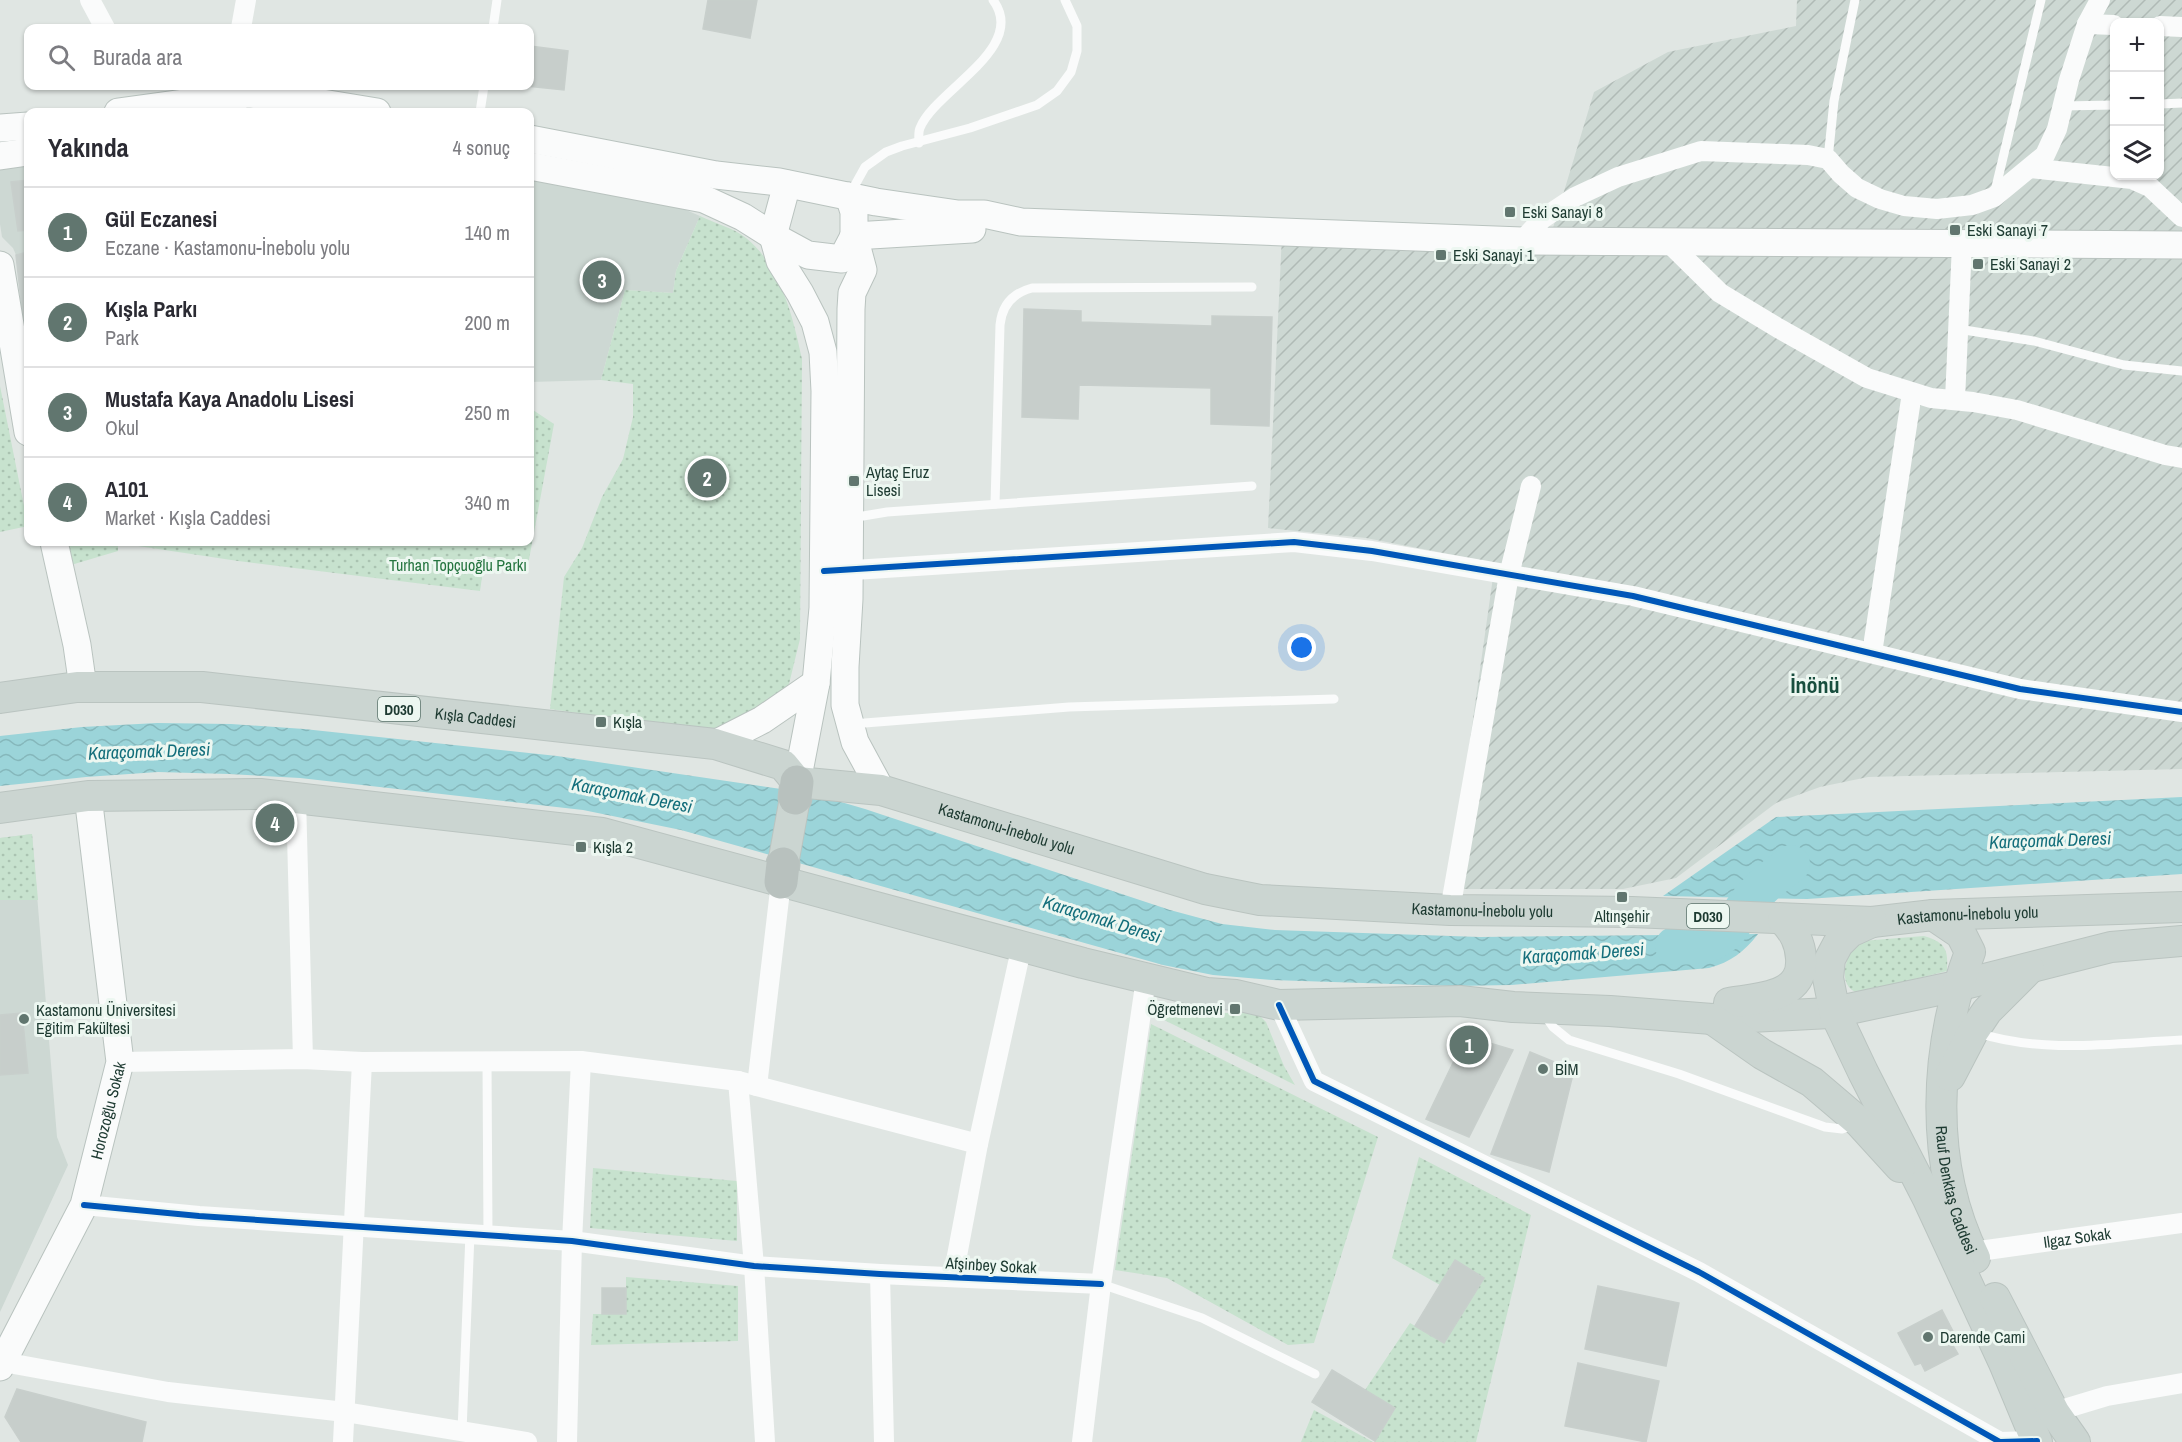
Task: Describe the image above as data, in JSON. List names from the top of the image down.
{
  "streets": {
    "main road": [
      "D030",
      "Kışla Caddesi",
      "Kastamonu-İnebolu yolu",
      "Horozoğlu Sokak",
      "Rauf Denktaş Caddesi"
    ],
    "street": ["Ilgaz Sokak", "Afşinbey Sokak"]
  },
  "crossings": [
    ["Kışla Caddesi", "Kastamonu-İnebolu yolu"],
    ["Kastamonu-İnebolu yolu", "Rauf Denktaş Caddesi"],
    ["Horozoğlu Sokak", "Afşinbey Sokak"],
    ["Rauf Denktaş Caddesi", "Ilgaz Sokak"]
  ],
  "districts": ["İnönü"],
  "water": ["Karaçomak Deresi"],
  "parks": ["Turhan Topçuoğlu Parkı"],
  "places": {
    "transit": [
      "Eski Sanayi 8",
      "Eski Sanayi 7",
      "Eski Sanayi 1",
      "Eski Sanayi 2",
      "Aytaç Eruz Lisesi",
      "Kışla",
      "Kışla 2",
      "Altınşehir",
      "Öğretmenevi"
    ],
    "other": ["Kastamonu Üniversitesi Eğitim Fakültesi", "BİM", "Darende Cami"]
  },
  "page": {
    "map_buttons": ["+", "−"],
    "search": "Burada ara",
    "heading": ["Yakında", "4 sonuç"],
    "list": [
      {
        "mark": "1",
        "name": "Gül Eczanesi",
        "note": "Eczane · Kastamonu-İnebolu yolu",
        "value": "140 m"
      },
      {
        "mark": "2",
        "name": "Kışla Parkı",
        "note": "Park",
        "value": "200 m"
      },
      {
        "mark": "3",
        "name": "Mustafa Kaya Anadolu Lisesi",
        "note": "Okul",
        "value": "250 m"
      },
      {
        "mark": "4",
        "name": "A101",
        "note": "Market · Kışla Caddesi",
        "value": "340 m"
      }
    ],
    "pins": [
      "3",
      "2",
      "4",
      "1"
    ]
  }
}
